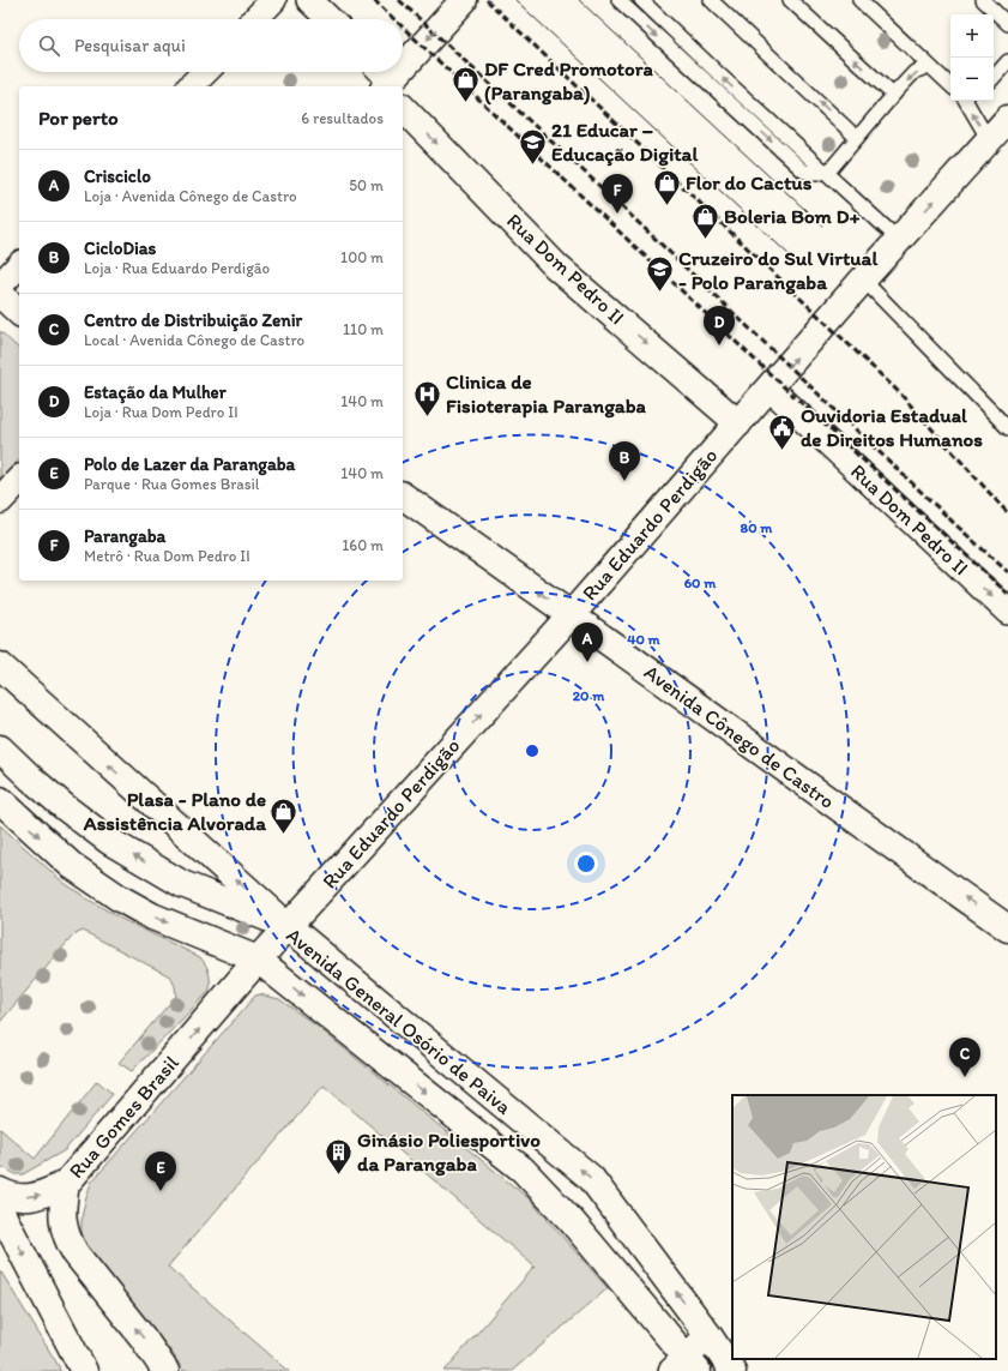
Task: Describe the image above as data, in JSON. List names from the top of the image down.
{
  "streets": {
    "main road": [
      "Rua Dom Pedro II",
      "Rua Eduardo Perdigão",
      "Avenida Cônego de Castro",
      "Avenida General Osório de Paiva",
      "Rua Gomes Brasil"
    ]
  },
  "crossings": [
    ["Rua Dom Pedro II", "Rua Eduardo Perdigão"],
    ["Rua Eduardo Perdigão", "Avenida Cônego de Castro"],
    ["Rua Eduardo Perdigão", "Avenida General Osório de Paiva"],
    ["Rua Eduardo Perdigão", "Rua Gomes Brasil"],
    ["Avenida General Osório de Paiva", "Rua Gomes Brasil"]
  ],
  "one_way": [
    "Rua Dom Pedro II",
    "Rua Eduardo Perdigão",
    "Avenida Cônego de Castro",
    "Rua Gomes Brasil"
  ],
  "places": {
    "shop": [
      "DF Cred Promotora (Parangaba)",
      "Flor do Cactus",
      "Boleria Bom D+",
      "Plasa - Plano de Assistência Alvorada"
    ],
    "school or university": ["21 Educar – Educação Digital", "Cruzeiro do Sul Virtual - Polo Parangaba"],
    "hospital": ["Clinica de Fisioterapia Parangaba"],
    "public building": ["Ouvidoria Estadual de Direitos Humanos"],
    "building": ["Ginásio Poliesportivo da Parangaba"]
  },
  "page": {
    "map_buttons": ["+", "−"],
    "search": "Pesquisar aqui",
    "heading": ["Por perto", "6 resultados"],
    "list": [
      {
        "mark": "A",
        "name": "Crisciclo",
        "note": "Loja · Avenida Cônego de Castro",
        "value": "50 m"
      },
      {
        "mark": "B",
        "name": "CicloDias",
        "note": "Loja · Rua Eduardo Perdigão",
        "value": "100 m"
      },
      {
        "mark": "C",
        "name": "Centro de Distribuição Zenir",
        "note": "Local · Avenida Cônego de Castro",
        "value": "110 m"
      },
      {
        "mark": "D",
        "name": "Estação da Mulher",
        "note": "Loja · Rua Dom Pedro II",
        "value": "140 m"
      },
      {
        "mark": "E",
        "name": "Polo de Lazer da Parangaba",
        "note": "Parque · Rua Gomes Brasil",
        "value": "140 m"
      },
      {
        "mark": "F",
        "name": "Parangaba",
        "note": "Metrô · Rua Dom Pedro II",
        "value": "160 m"
      }
    ],
    "pins": [
      "F",
      "D",
      "B",
      "A",
      "C",
      "E"
    ]
  },
  "rings": [
    "80 m",
    "60 m",
    "40 m",
    "20 m"
  ]
}
